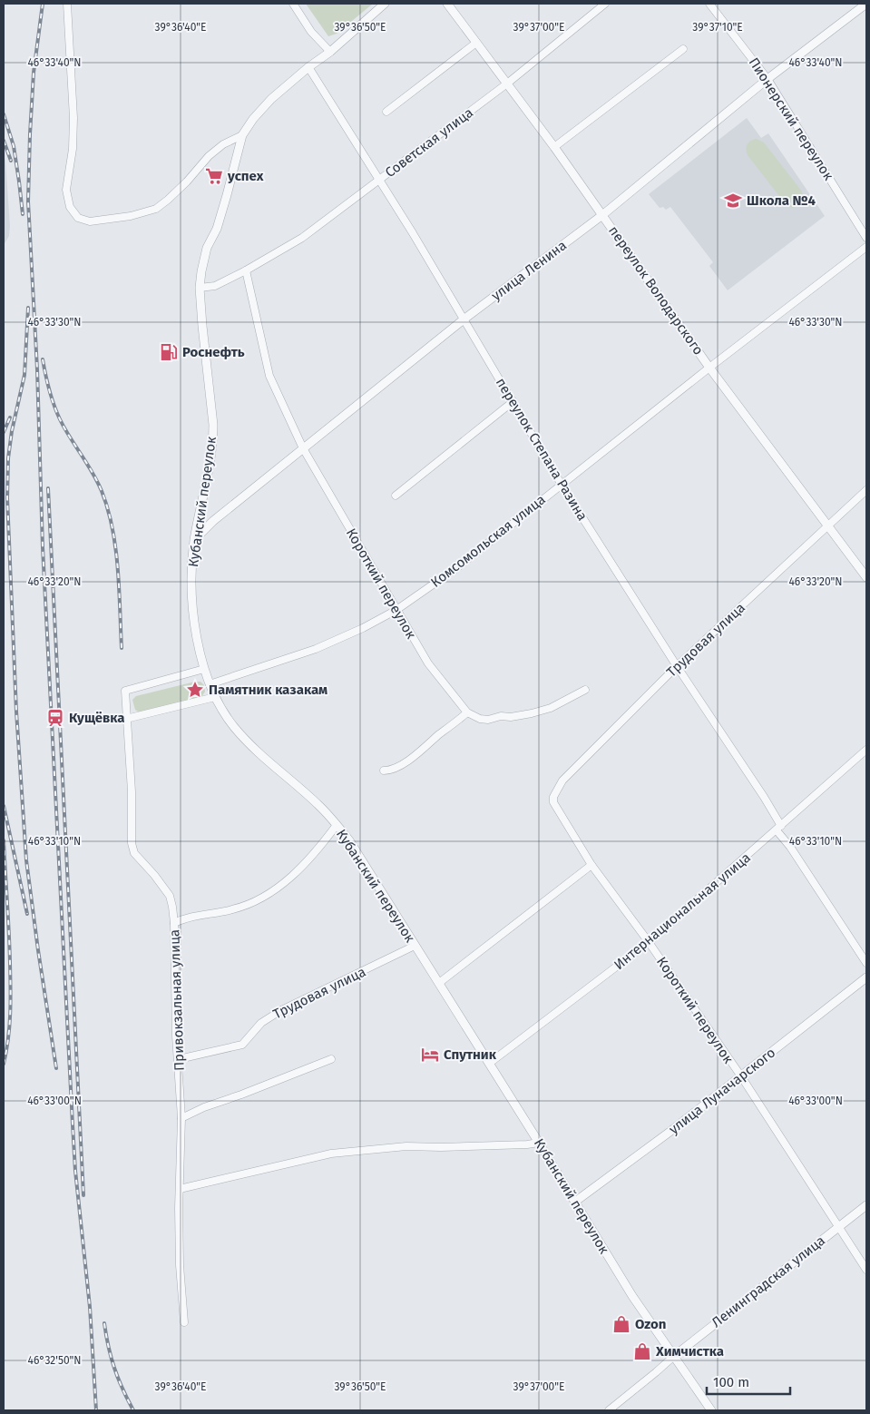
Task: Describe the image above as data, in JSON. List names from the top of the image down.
{
  "streets": {
    "street": [
      "Пионерский переулок",
      "Советская улица",
      "улица Ленина",
      "переулок Володарского",
      "переулок Степана Разина",
      "Кубанский переулок",
      "Комсомольская улица",
      "Короткий переулок",
      "Трудовая улица",
      "Интернациональная улица",
      "Привокзальная улица",
      "улица Луначарского",
      "Ленинградская улица"
    ]
  },
  "crossings": [
    ["Пионерский переулок", "улица Ленина"],
    ["Советская улица", "переулок Володарского"],
    ["Советская улица", "переулок Степана Разина"],
    ["Советская улица", "Кубанский переулок"],
    ["улица Ленина", "переулок Володарского"],
    ["улица Ленина", "переулок Степана Разина"],
    ["улица Ленина", "Кубанский переулок"],
    ["улица Ленина", "Короткий переулок"],
    ["переулок Володарского", "Комсомольская улица"],
    ["переулок Володарского", "Трудовая улица"],
    ["переулок Степана Разина", "Кубанский переулок"],
    ["переулок Степана Разина", "Комсомольская улица"],
    ["переулок Степана Разина", "Трудовая улица"],
    ["переулок Степана Разина", "Интернациональная улица"],
    ["Кубанский переулок", "Комсомольская улица"],
    ["Кубанский переулок", "Трудовая улица"],
    ["Кубанский переулок", "Интернациональная улица"],
    ["Кубанский переулок", "Привокзальная улица"],
    ["Кубанский переулок", "улица Луначарского"],
    ["Кубанский переулок", "Ленинградская улица"],
    ["Комсомольская улица", "Короткий переулок"],
    ["Короткий переулок", "Трудовая улица"],
    ["Короткий переулок", "Интернациональная улица"],
    ["Короткий переулок", "улица Луначарского"],
    ["Короткий переулок", "Ленинградская улица"],
    ["Трудовая улица", "Привокзальная улица"]
  ],
  "places": {
    "supermarket": ["успех"],
    "school or university": ["Школа №4"],
    "fuel station": ["Роснефть"],
    "place": ["Памятник казакам"],
    "station": ["Кущёвка"],
    "hotel": ["Спутник"],
    "shop": ["Ozon", "Химчистка"]
  },
  "scale_bar": "100 m",
  "coordinates": [
    "39°36'40\"E",
    "39°36'50\"E",
    "39°37'00\"E",
    "39°37'10\"E",
    "46°33'40\"N",
    "46°33'30\"N",
    "46°33'20\"N",
    "46°33'10\"N",
    "46°33'00\"N",
    "46°32'50\"N"
  ]
}
